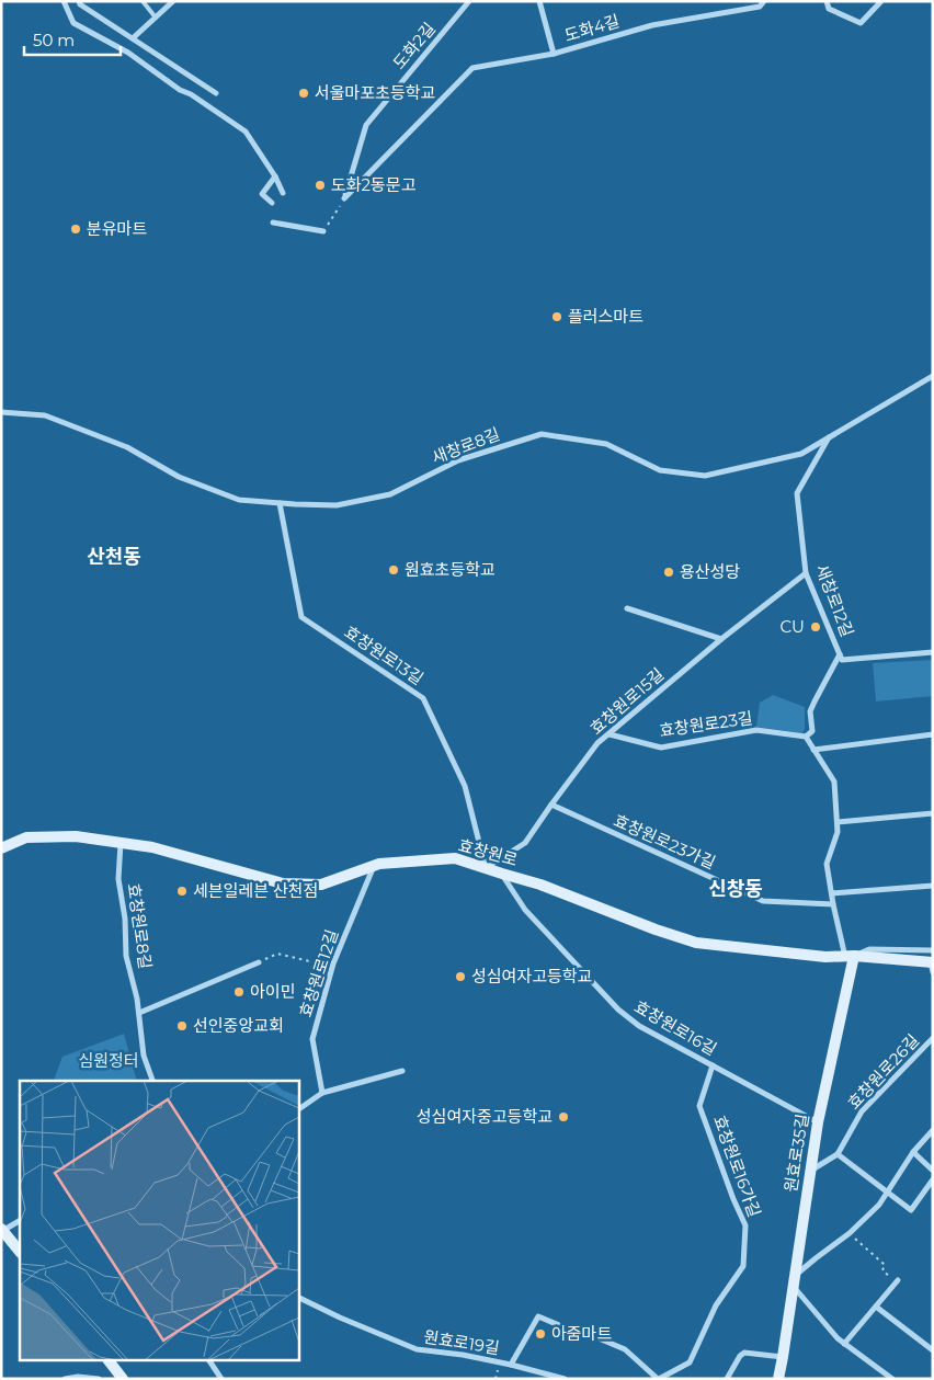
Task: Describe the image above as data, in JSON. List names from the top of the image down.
{
  "streets": {
    "street": [
      "도화4길",
      "도화2길",
      "새창로8길",
      "새창로12길",
      "효창원로13길",
      "효창원로15길",
      "효창원로23길",
      "효창원로23가길",
      "효창원로",
      "효창원로8길",
      "효창원로12길",
      "효창원로16길",
      "효창원로26길",
      "원효로35길",
      "효창원로16가길",
      "원효로19길"
    ]
  },
  "crossings": [
    ["도화4길", "도화2길"],
    ["새창로8길", "새창로12길"],
    ["새창로8길", "효창원로13길"],
    ["새창로12길", "효창원로15길"],
    ["효창원로13길", "효창원로15길"],
    ["효창원로13길", "효창원로"],
    ["효창원로15길", "효창원로23길"],
    ["효창원로15길", "효창원로23가길"],
    ["효창원로15길", "효창원로"],
    ["효창원로", "효창원로8길"],
    ["효창원로", "효창원로12길"],
    ["효창원로", "효창원로16길"],
    ["효창원로", "원효로35길"],
    ["효창원로16길", "원효로35길"],
    ["효창원로16길", "효창원로16가길"],
    ["효창원로26길", "원효로35길"]
  ],
  "districts": ["산천동", "신창동"],
  "parks": ["심원정터"],
  "places": [
    "서울마포초등학교",
    "도화2동문고",
    "분유마트",
    "플러스마트",
    "원효초등학교",
    "용산성당",
    "CU",
    "세븐일레븐 산천점",
    "성심여자고등학교",
    "아이민",
    "선인중앙교회",
    "성심여자중고등학교",
    "아줌마트"
  ],
  "scale_bar": "50 m"
}
